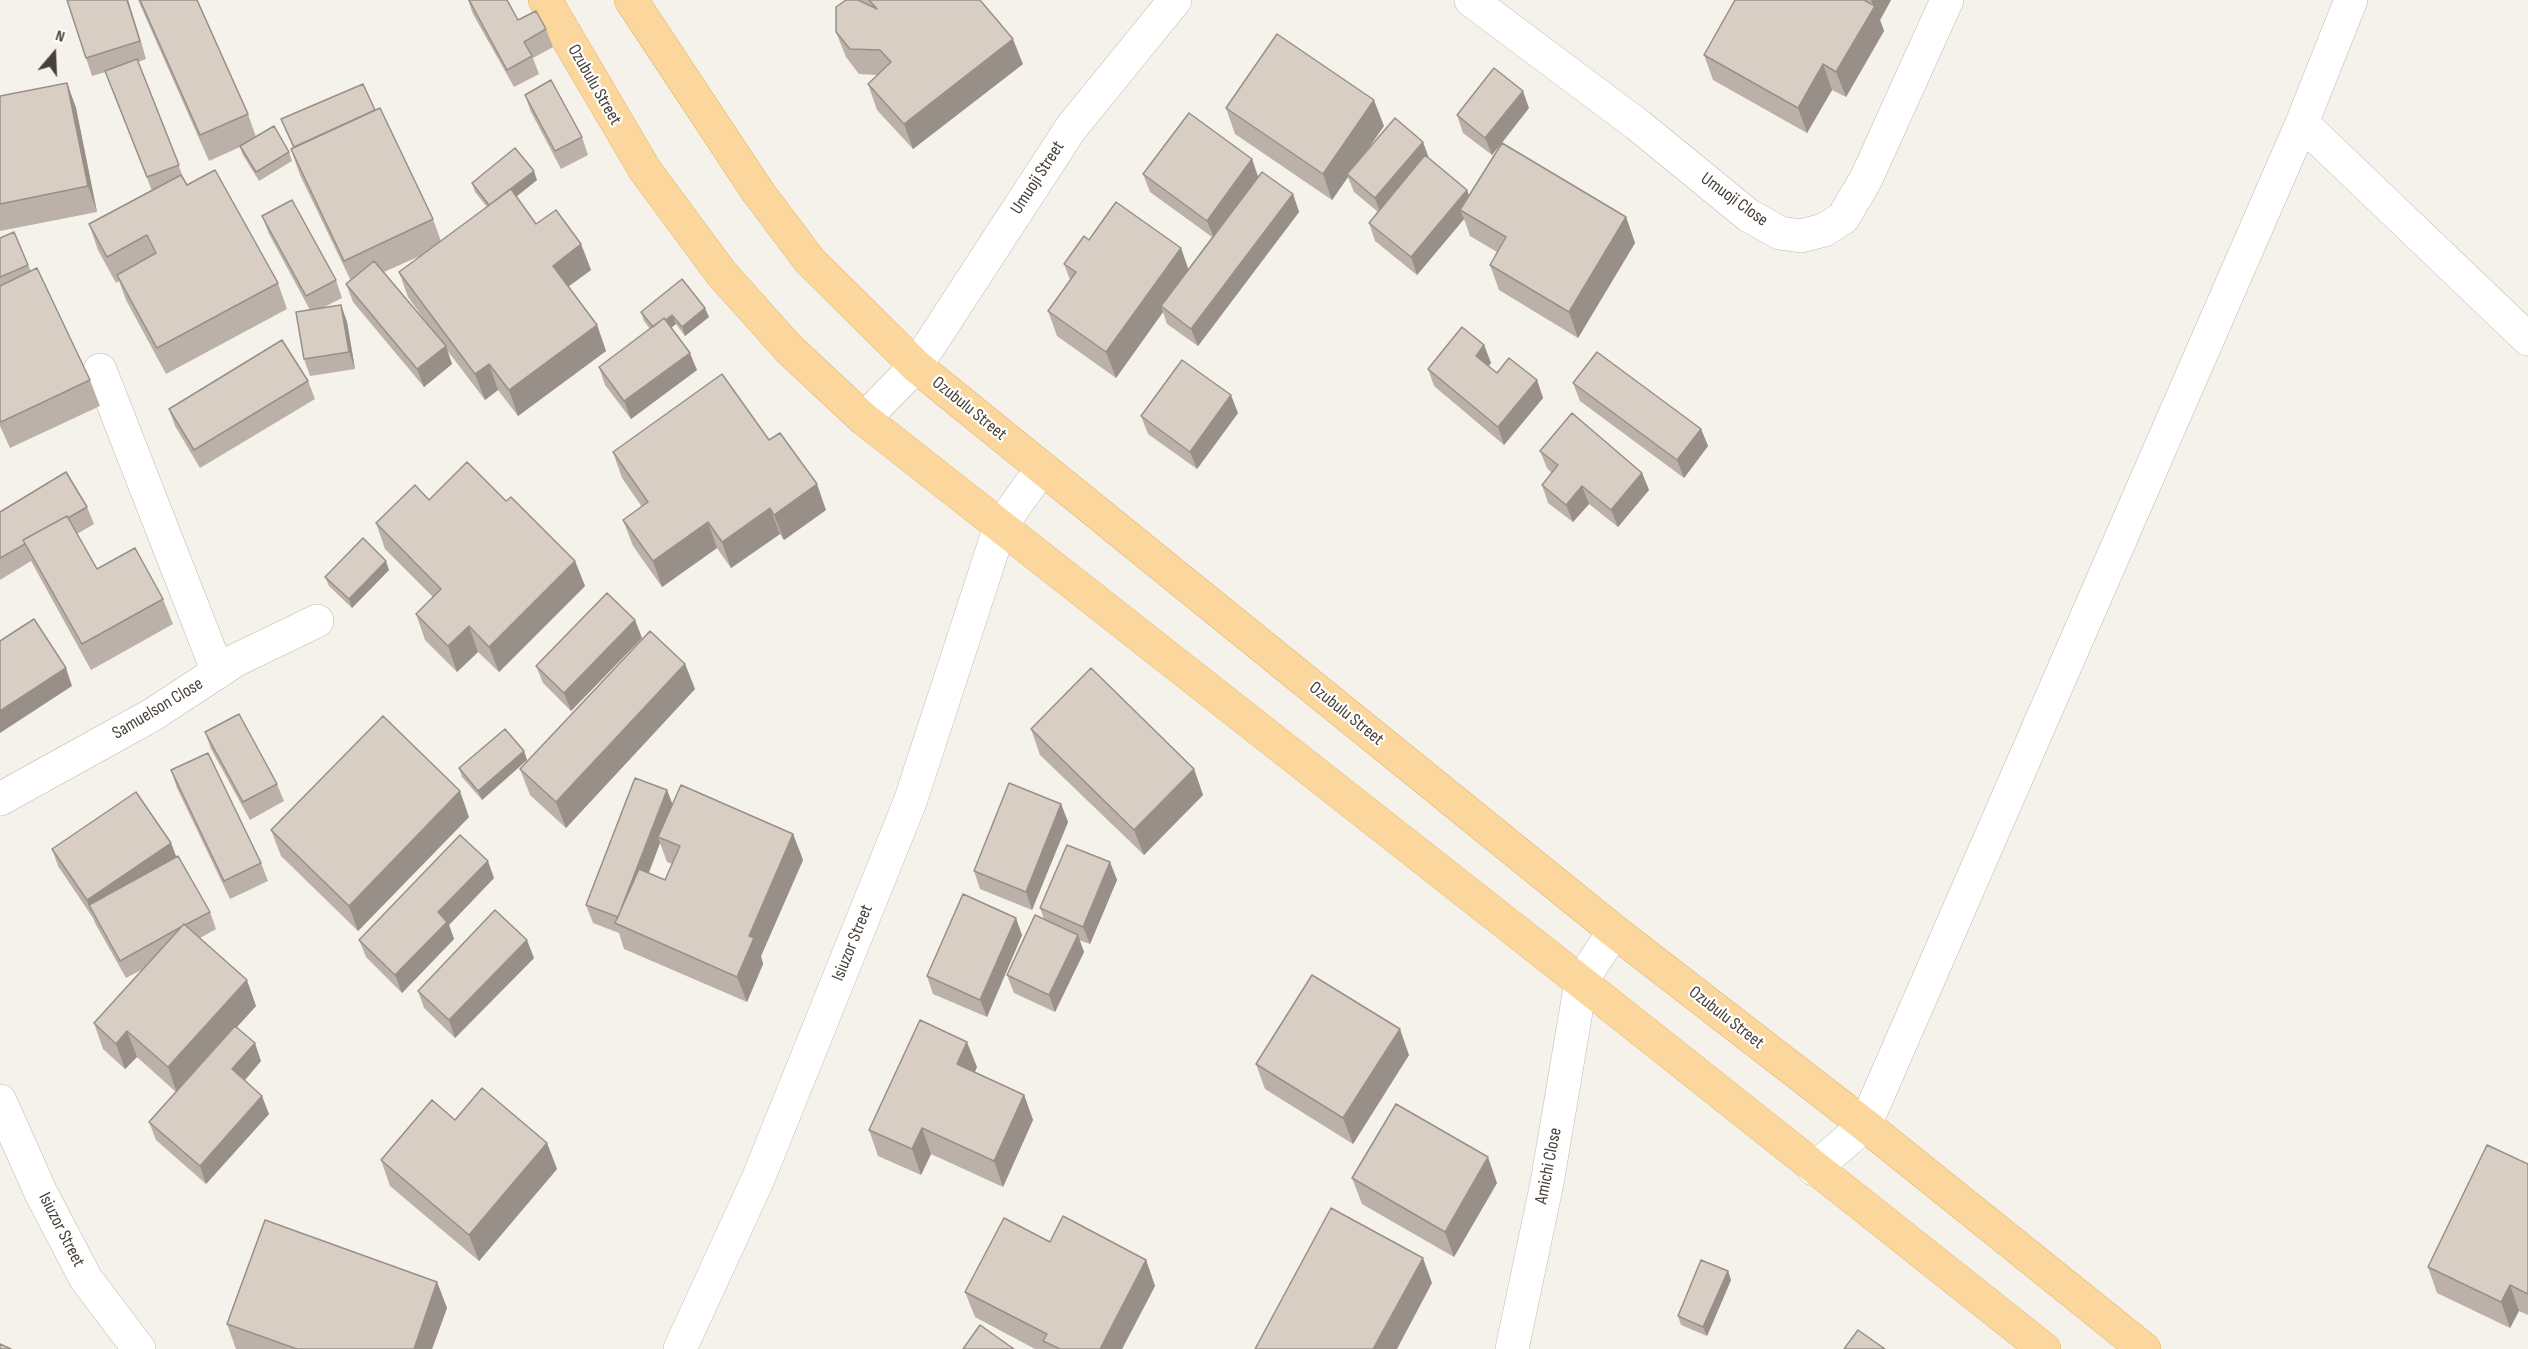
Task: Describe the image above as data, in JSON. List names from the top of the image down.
{
  "streets": {
    "main road": ["Ozubulu Street"],
    "street": [
      "Umuoji Street",
      "Umuoji Close",
      "Samuelson Close",
      "Isiuzor Street",
      "Amichi Close"
    ]
  },
  "crossings": [
    ["Ozubulu Street", "Umuoji Street"],
    ["Ozubulu Street", "Isiuzor Street"],
    ["Ozubulu Street", "Amichi Close"]
  ],
  "north": "top"
}
